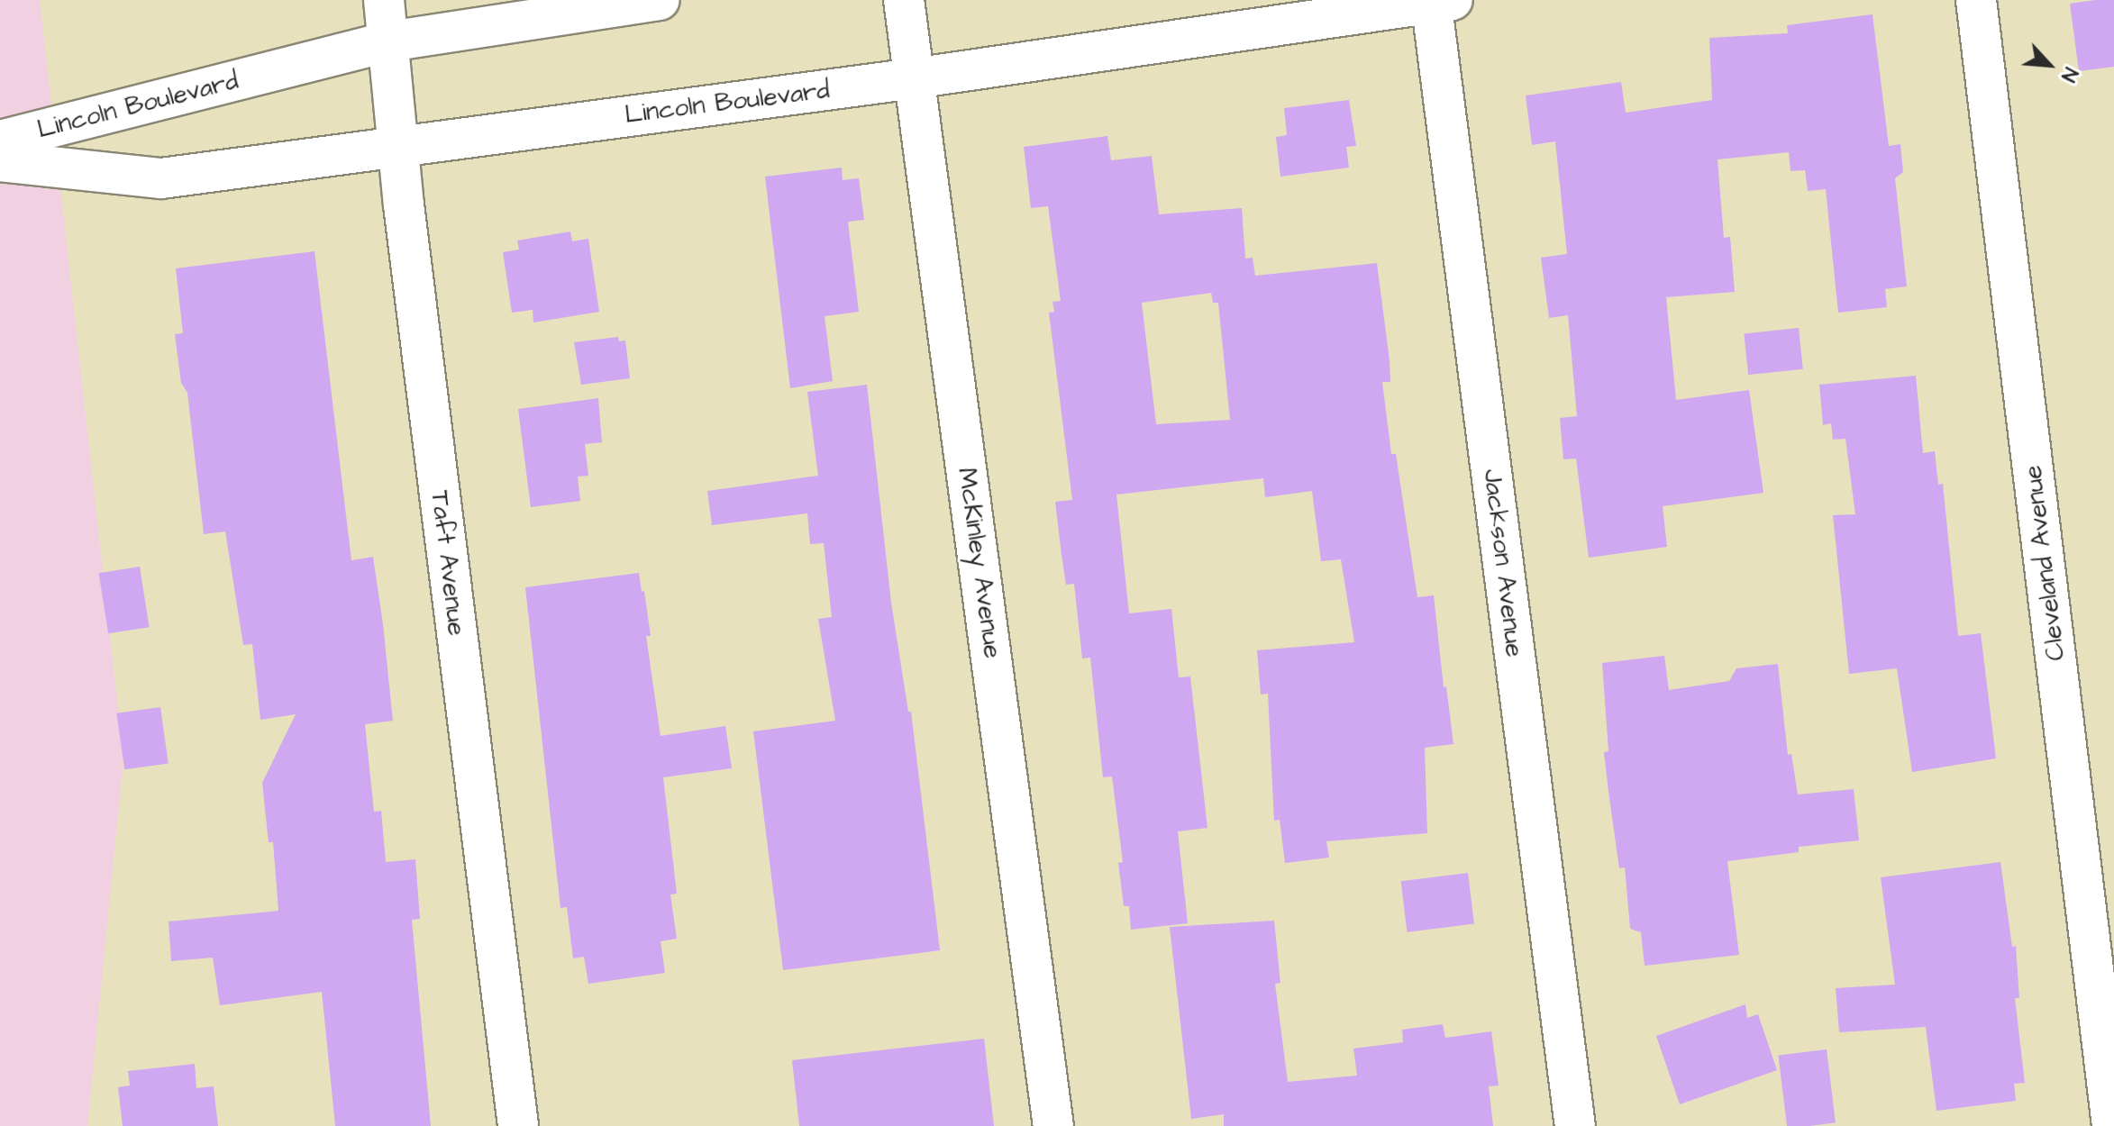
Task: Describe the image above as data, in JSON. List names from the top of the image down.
{
  "streets": {
    "street": [
      "Lincoln Boulevard",
      "Taft Avenue",
      "McKinley Avenue",
      "Jackson Avenue",
      "Cleveland Avenue"
    ]
  },
  "crossings": [
    ["Lincoln Boulevard", "Taft Avenue"],
    ["Lincoln Boulevard", "McKinley Avenue"],
    ["Lincoln Boulevard", "Jackson Avenue"]
  ],
  "north": "bottom right"
}
